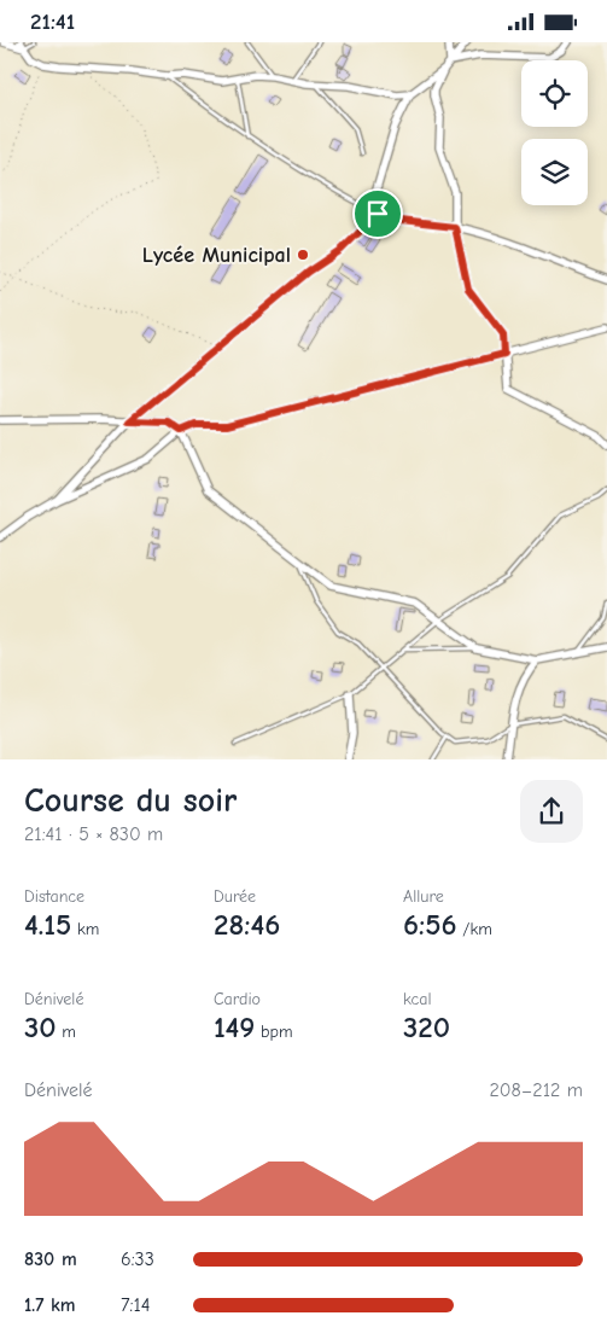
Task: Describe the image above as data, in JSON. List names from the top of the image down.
{
  "places": ["Lycée Municipal"],
  "page": {
    "status": "21:41",
    "heading": ["Course du soir", "21:41 · 5 × 830 m"],
    "stats": [
      ["Distance", "4.15 km"],
      ["Durée", "28:46"],
      ["Allure", "6:56 /km"],
      ["Dénivelé", "30 m"],
      ["Cardio", "149 bpm"],
      ["kcal", "320"]
    ],
    "chart": ["Dénivelé", "208–212 m"],
    "list": [
      {
        "name": "830 m",
        "note": "6:33"
      },
      {
        "name": "1.7 km",
        "note": "7:14"
      }
    ]
  }
}
